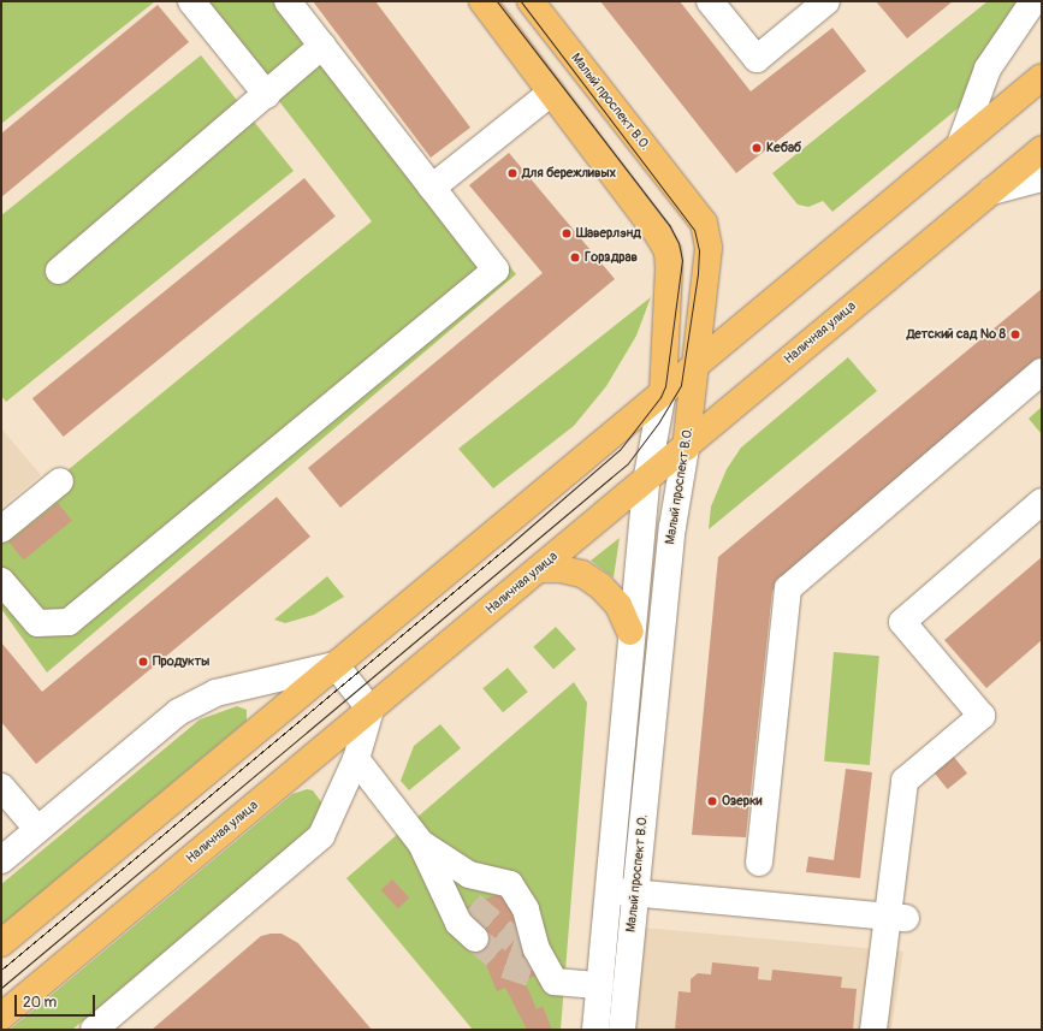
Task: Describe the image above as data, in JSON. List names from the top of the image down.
{
  "streets": {
    "main road": ["Малый проспект В.О.", "Наличная улица"]
  },
  "crossings": [
    ["Малый проспект В.О.", "Наличная улица"]
  ],
  "places": [
    "Кебаб",
    "Для бережливых",
    "Шаверлэнд",
    "Горздрав",
    "Детский сад № 8",
    "Продукты",
    "Озерки"
  ],
  "scale_bar": "20 m"
}
